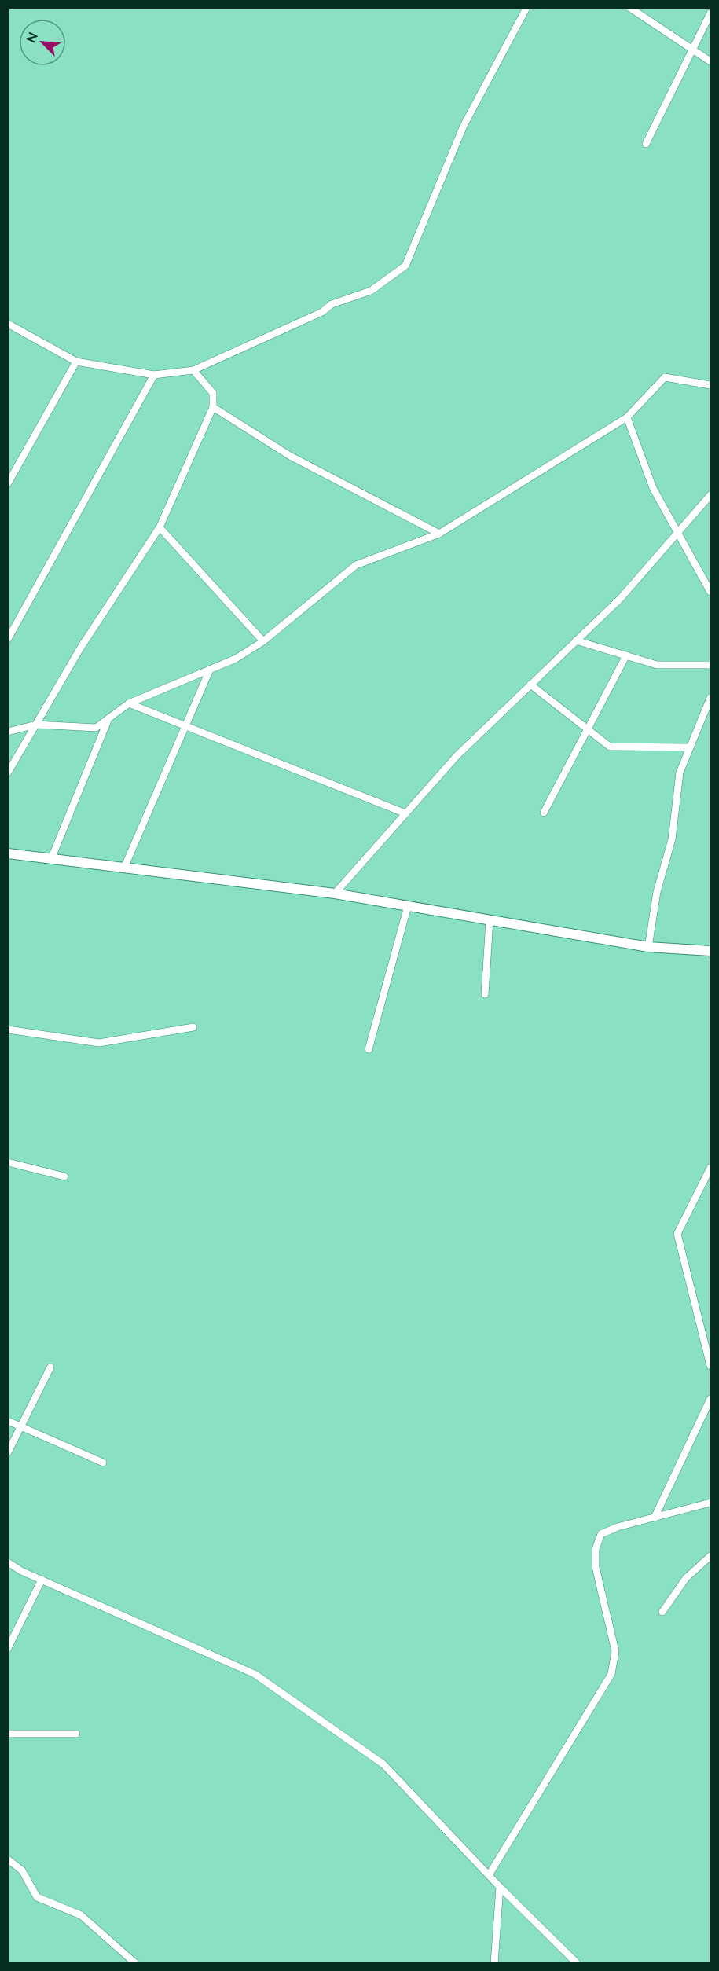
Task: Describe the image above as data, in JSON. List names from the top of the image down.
{
  "north": "top left"
}
